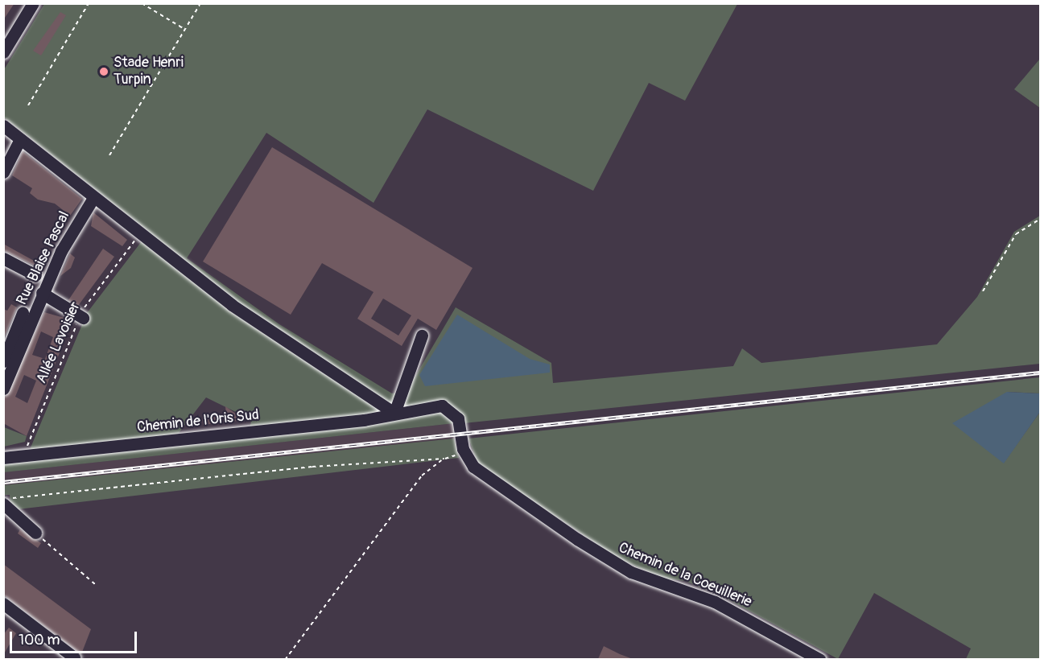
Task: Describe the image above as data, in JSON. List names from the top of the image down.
{
  "streets": {
    "street": ["Rue Blaise Pascal", "Chemin de l'Oris Sud", "Chemin de la Coeuillerie"],
    "path": ["Allée Lavoisier"]
  },
  "crossings": [
    ["Chemin de l'Oris Sud", "Chemin de la Coeuillerie"]
  ],
  "places": ["Stade Henri Turpin"],
  "scale_bar": "100 m"
}
